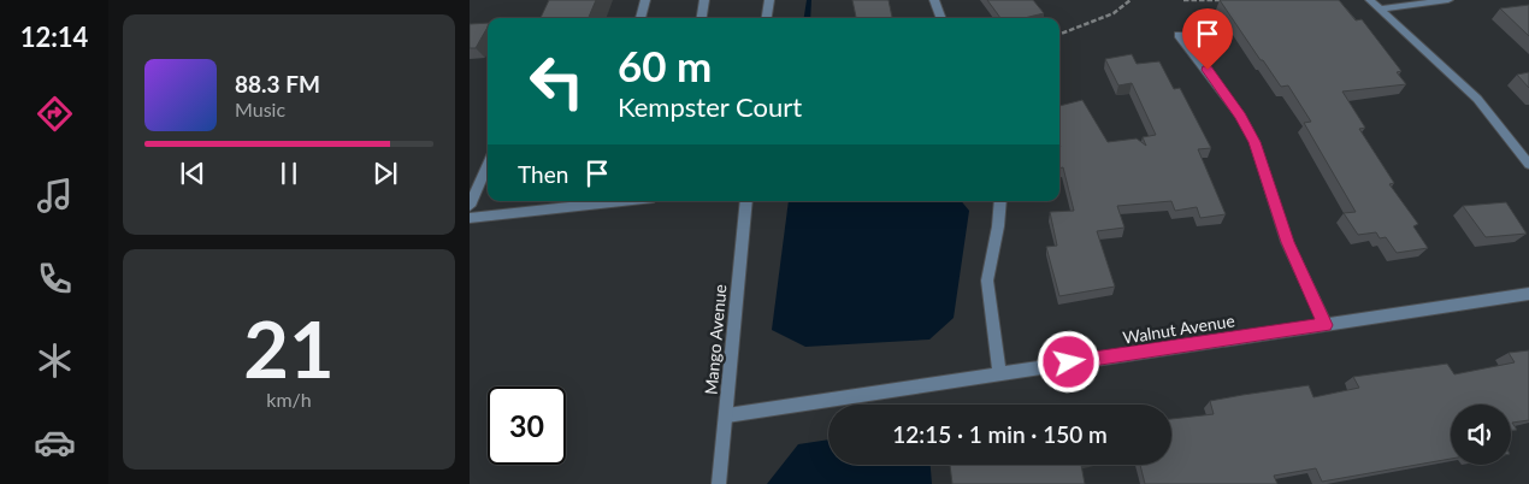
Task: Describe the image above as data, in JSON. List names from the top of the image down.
{
  "streets": {
    "street": ["Walnut Avenue", "Mango Avenue"]
  },
  "crossings": [
    ["Walnut Avenue", "Mango Avenue"]
  ],
  "page": {
    "tabs": "12:14",
    "turn": ["60 m", "Kempster Court"],
    "song": ["88.3 FM", "Music"],
    "then": "Then",
    "tile": ["21", "km/h"],
    "limit": "30",
    "trip": "12:15 · 1 min · 150 m"
  }
}
